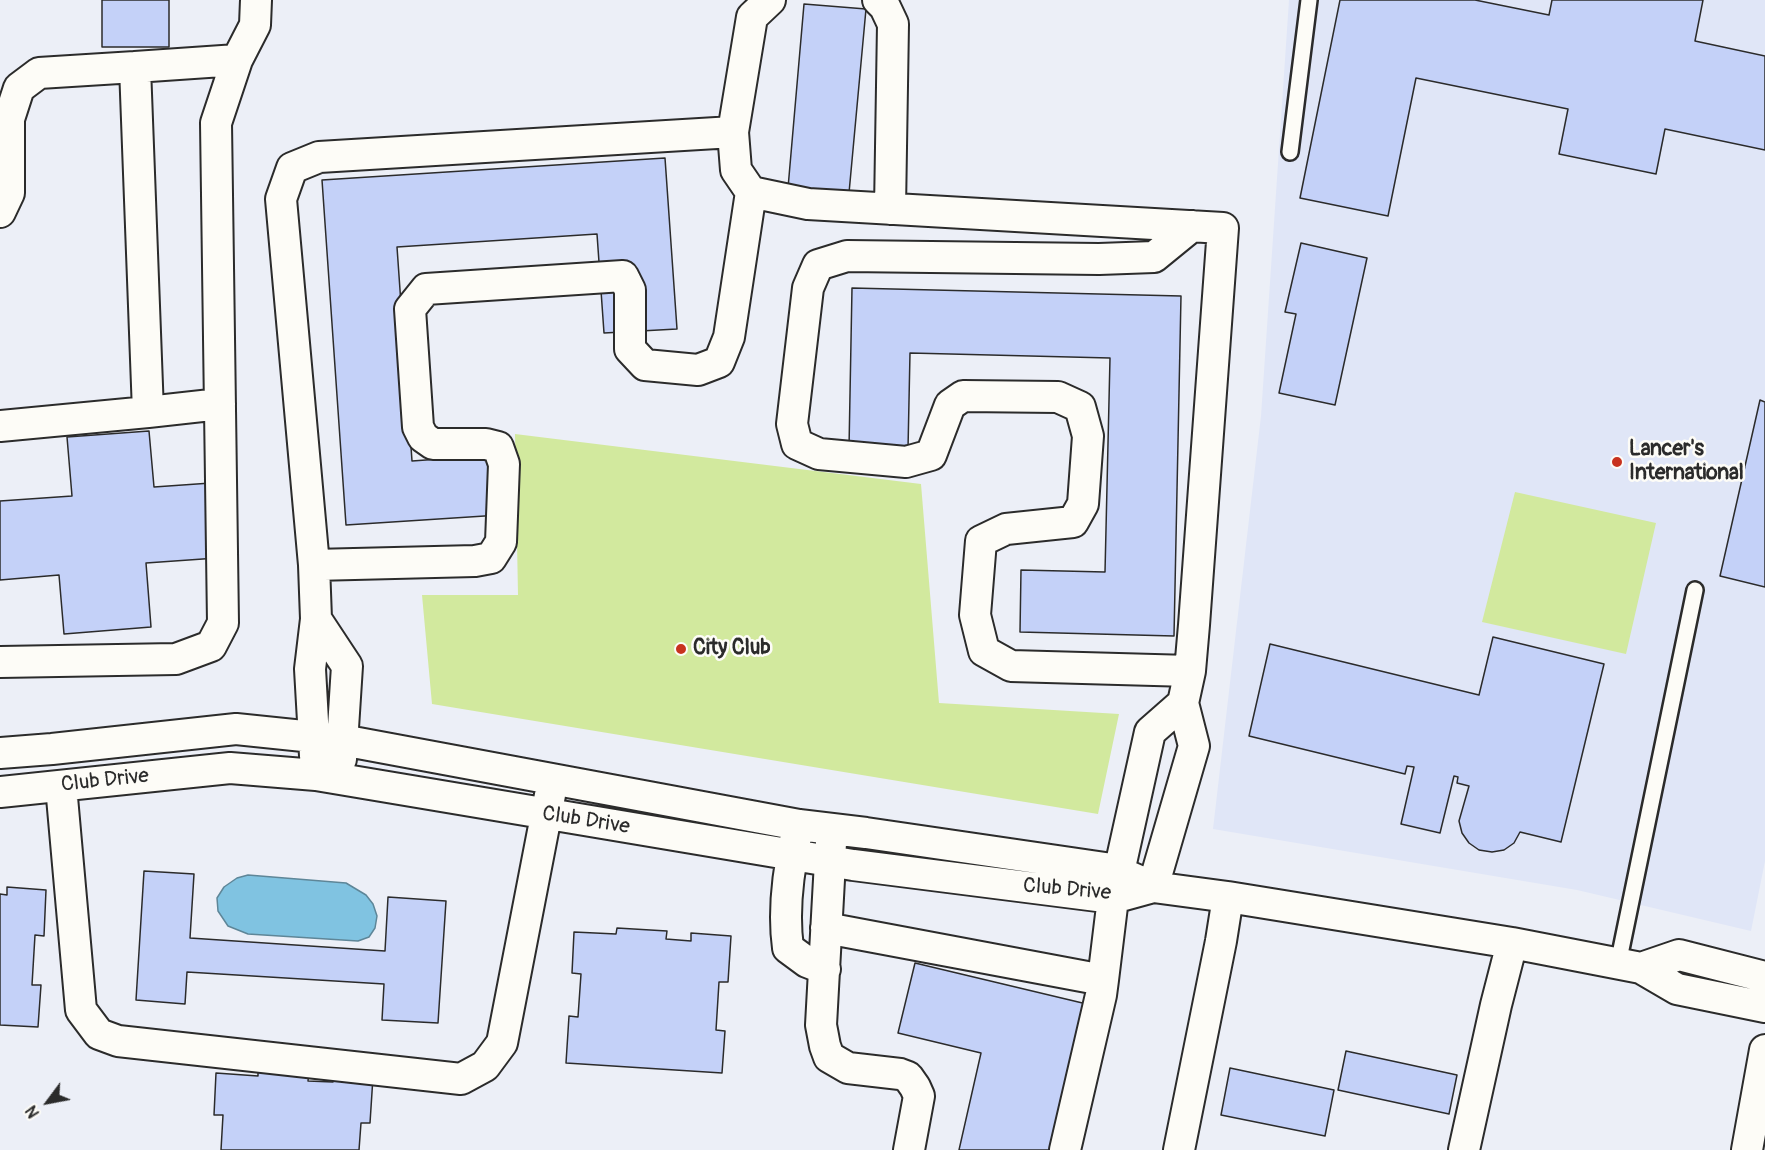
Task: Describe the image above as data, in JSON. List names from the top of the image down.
{
  "streets": {
    "street": ["Club Drive"]
  },
  "places": ["Lancer's International", "City Club"],
  "north": "bottom left"
}
